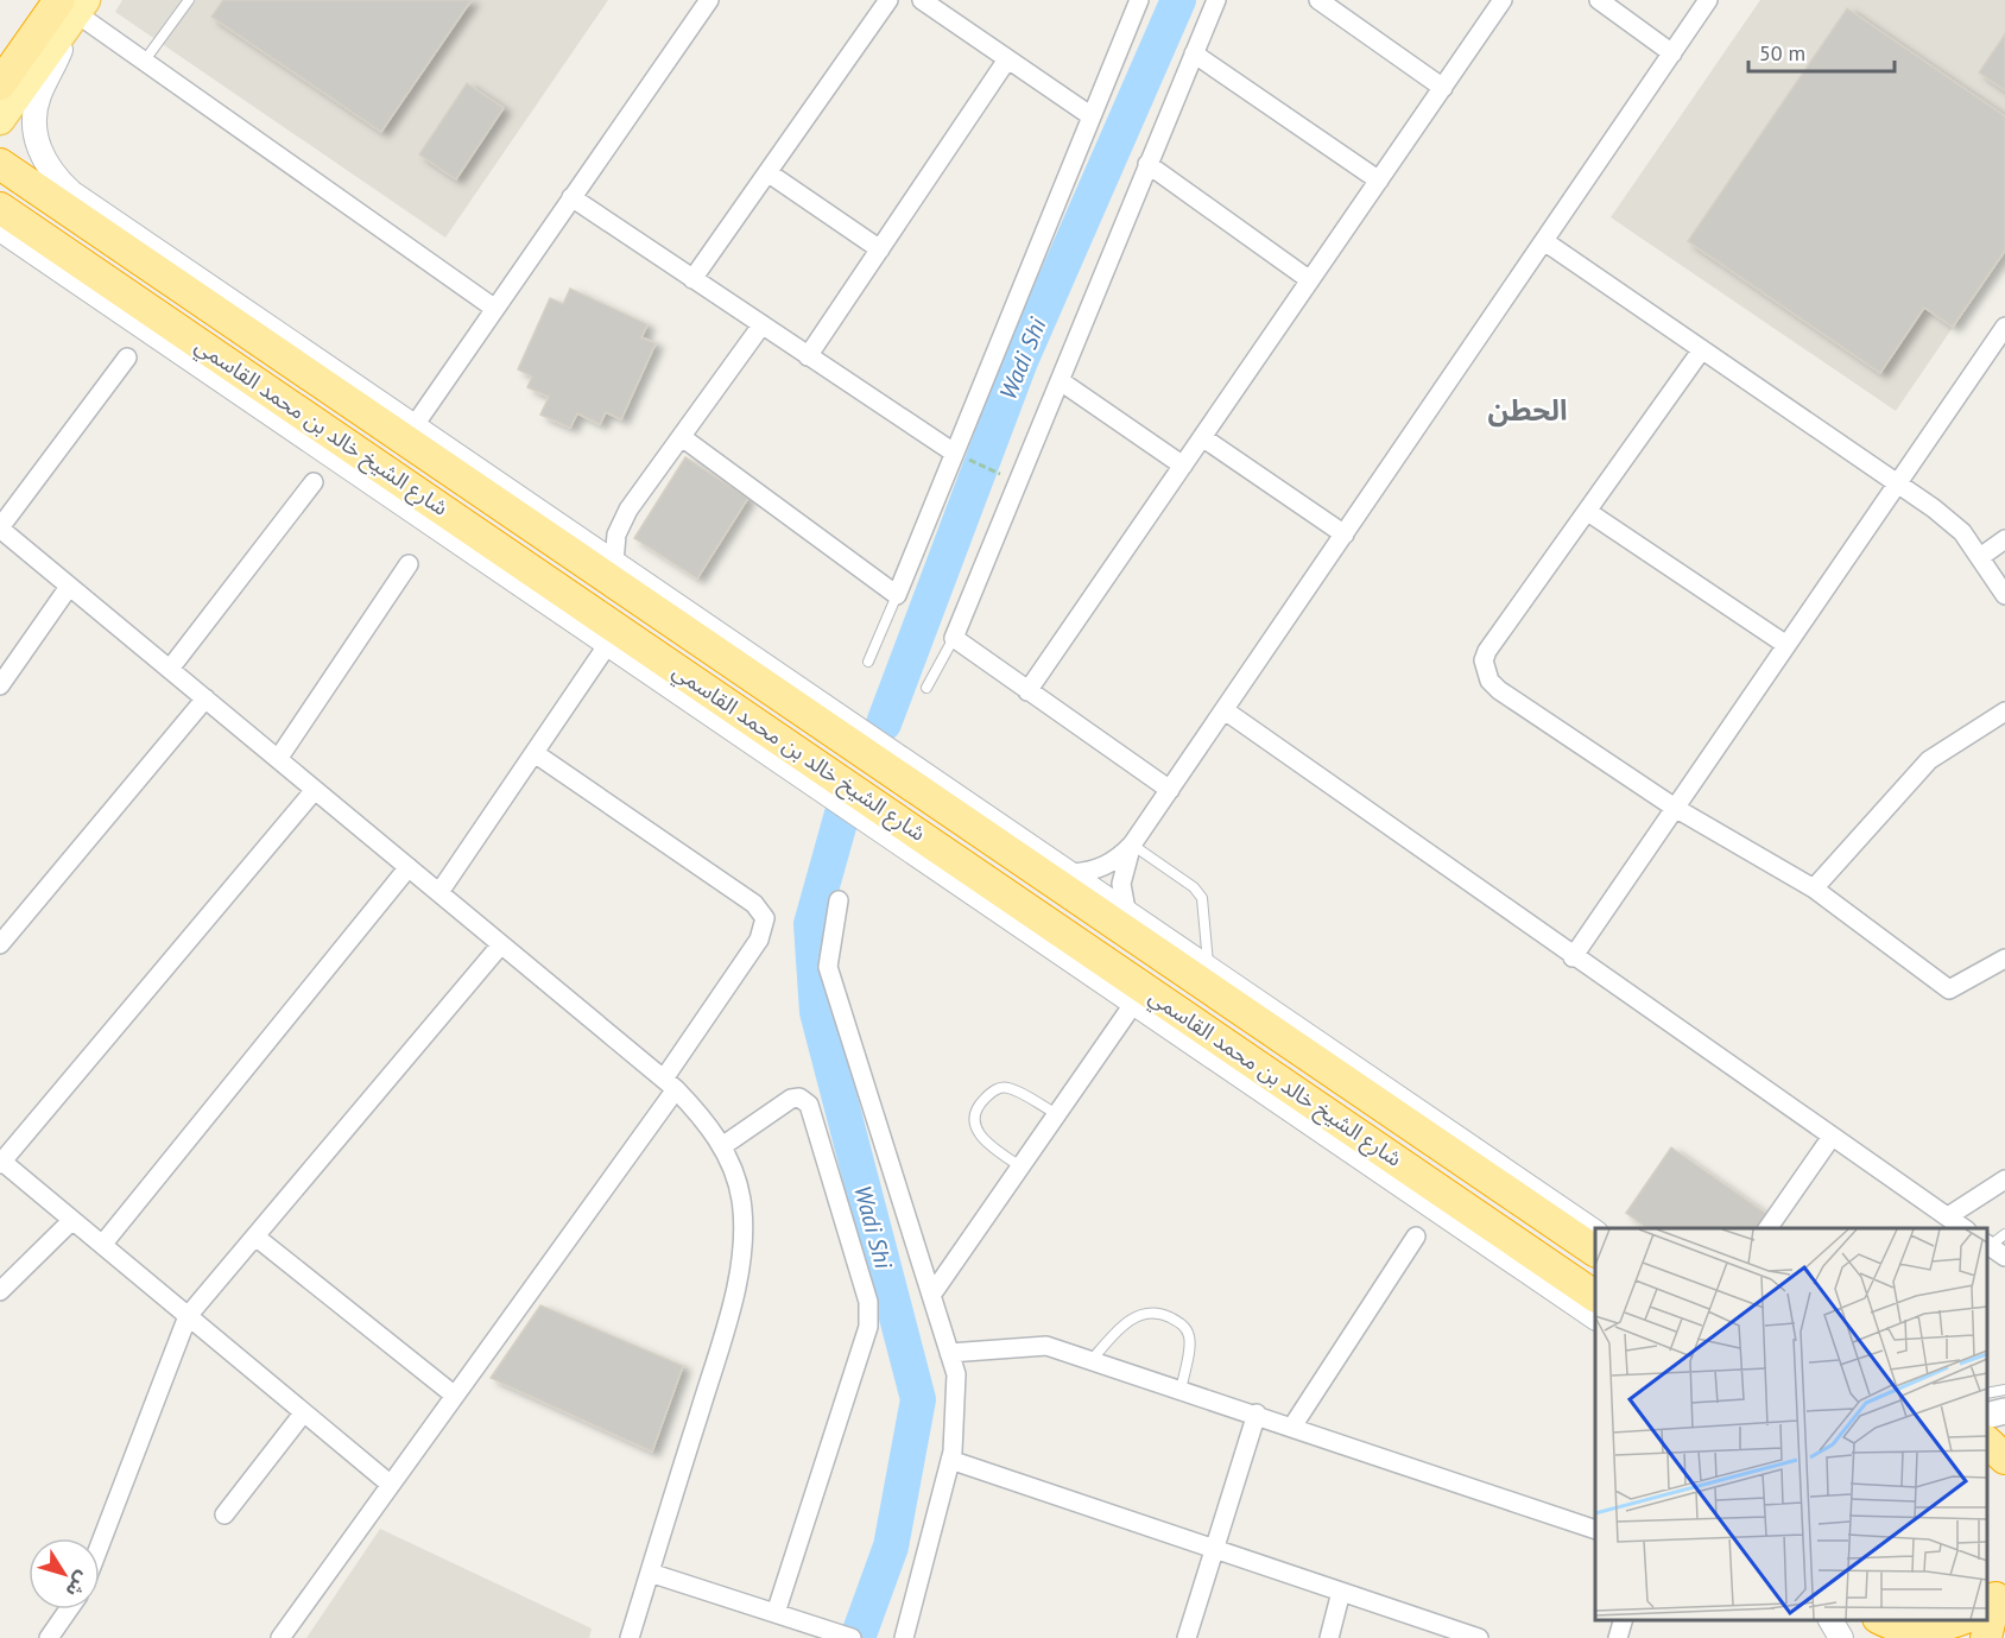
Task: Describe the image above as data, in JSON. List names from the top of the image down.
{
  "streets": {
    "highway": ["شارع الشيخ خالد بن محمد القاسمي"]
  },
  "districts": ["الحطن"],
  "water": ["Wadi Shi"],
  "scale_bar": "50 m",
  "north": "bottom right"
}
